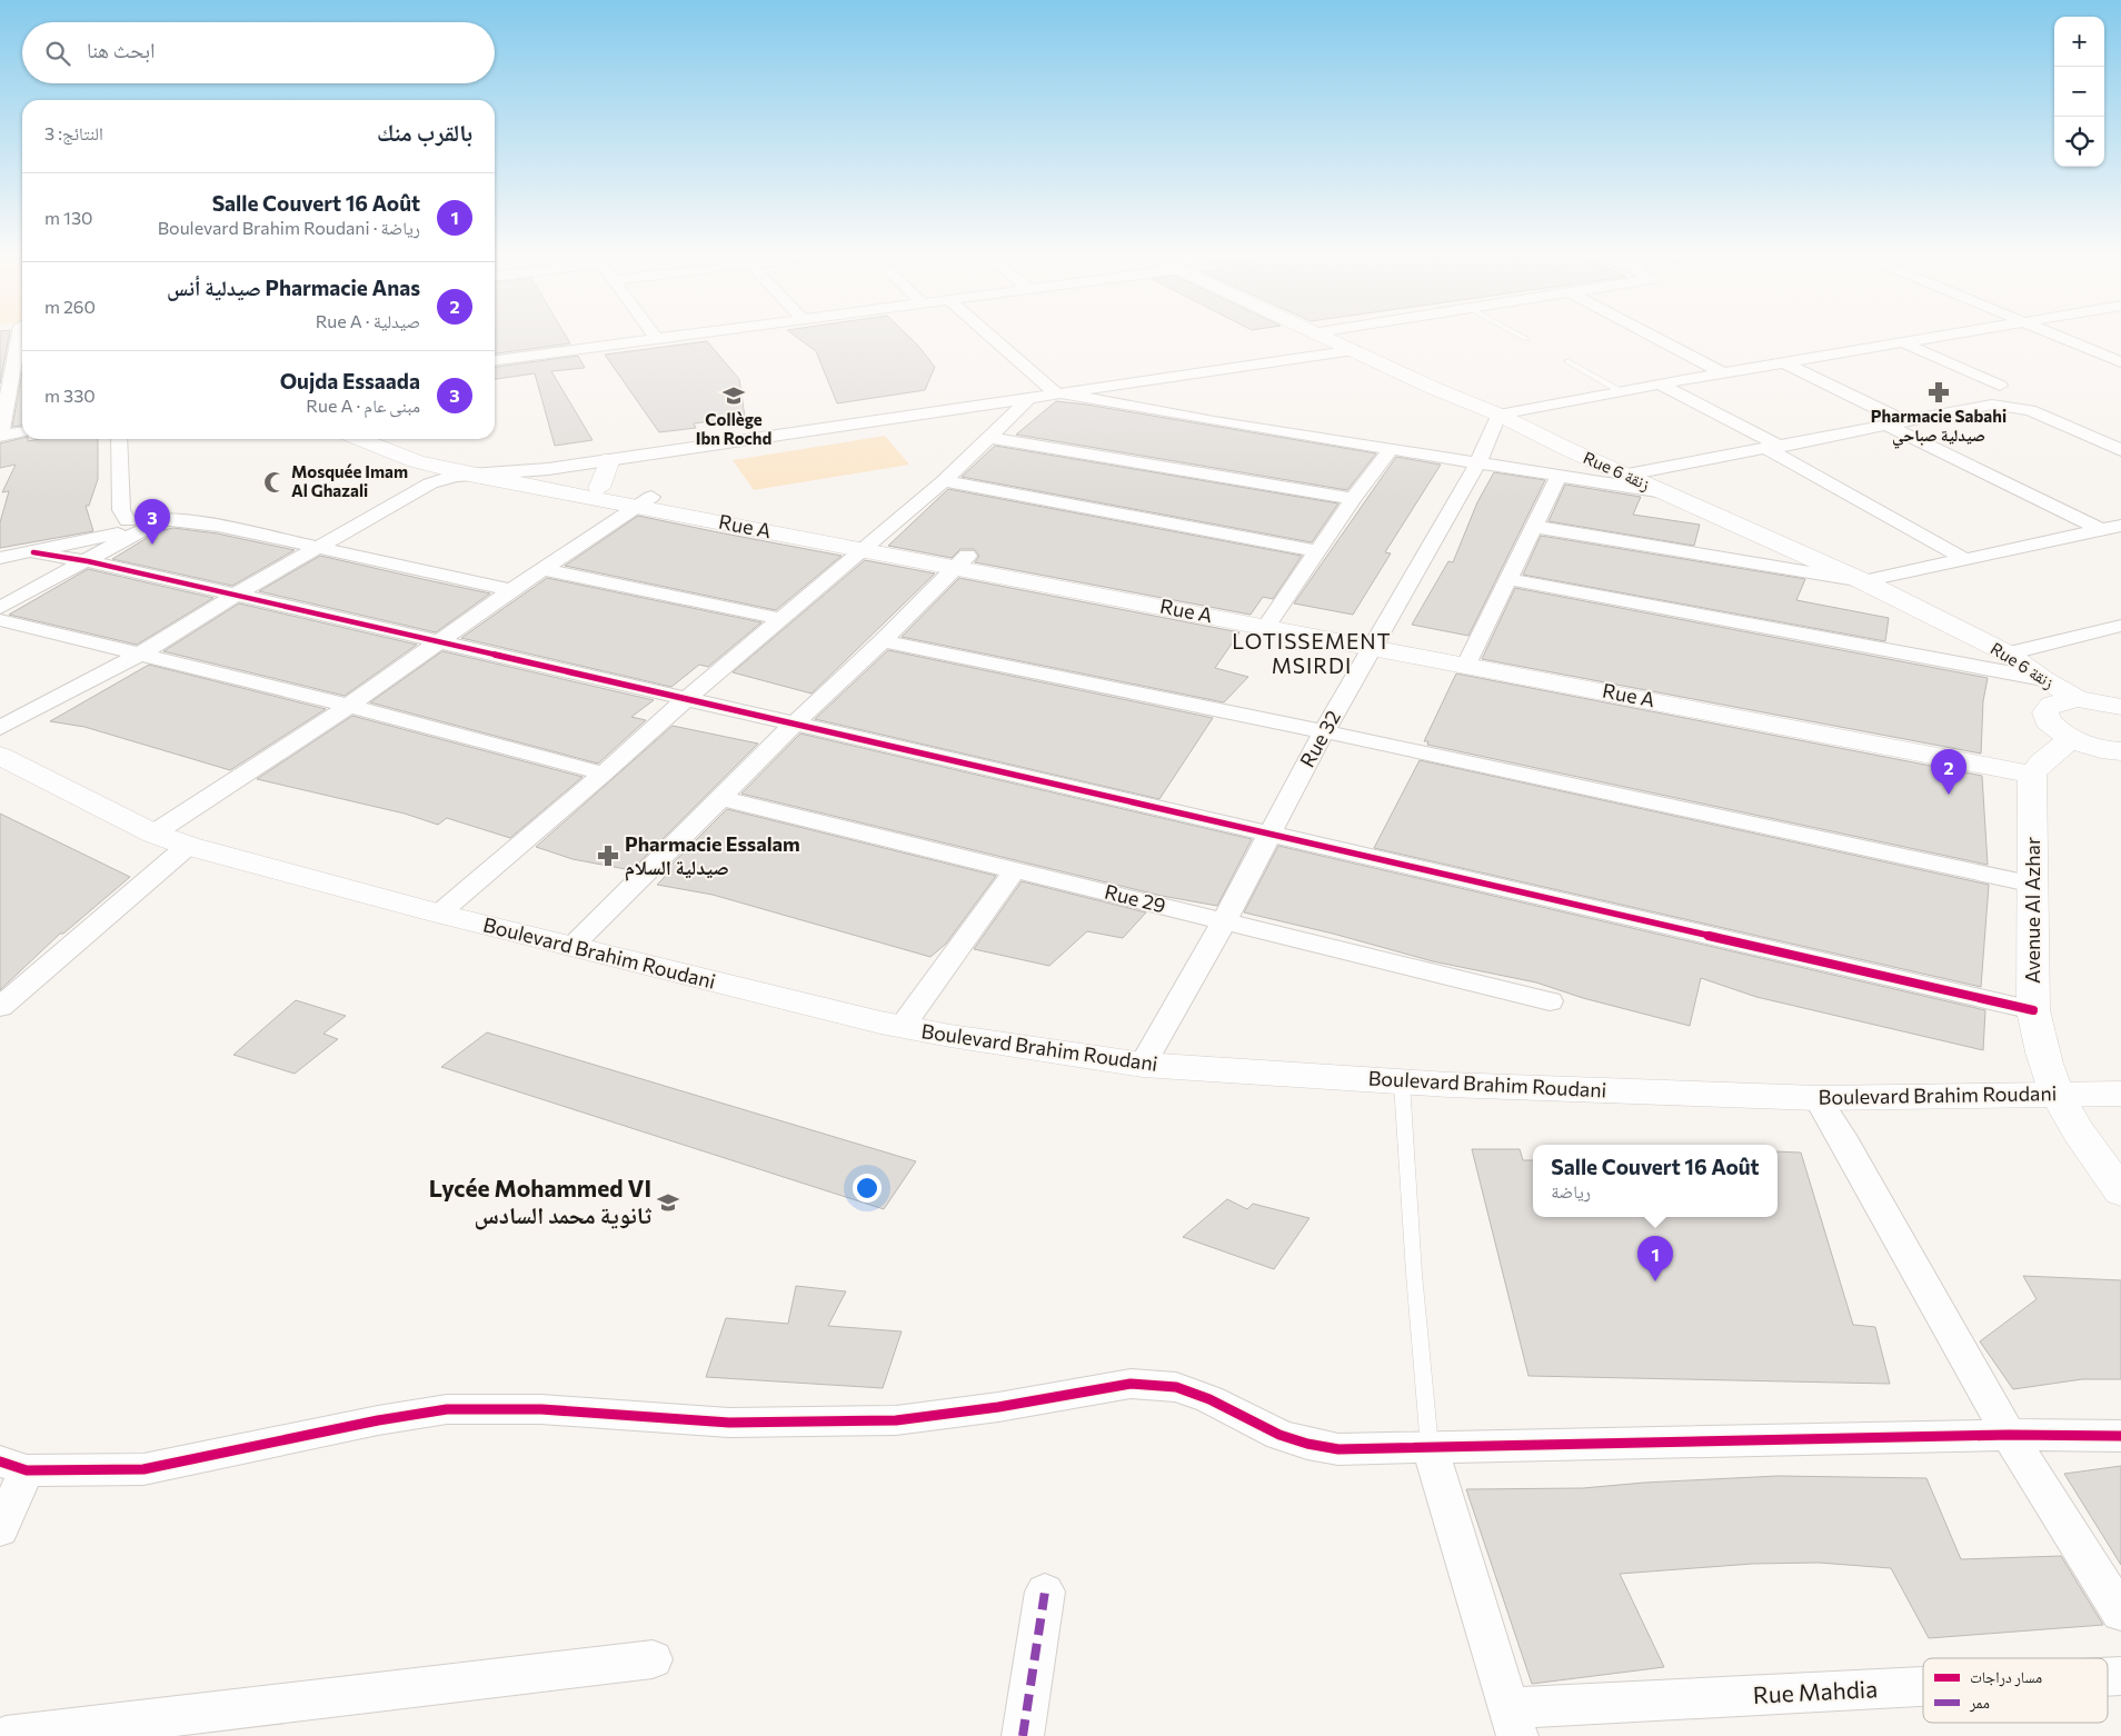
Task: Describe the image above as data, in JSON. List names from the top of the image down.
{
  "streets": {
    "street": [
      "Rue 6 زنقة",
      "Rue A",
      "Rue 32",
      "Rue 29",
      "Avenue Al Azhar",
      "Boulevard Brahim Roudani",
      "Rue Mahdia"
    ]
  },
  "crossings": [
    ["Rue 6 زنقة", "Rue 32"],
    ["Rue A", "Rue 32"],
    ["Rue A", "Avenue Al Azhar"],
    ["Rue 32", "Rue 29"],
    ["Rue 32", "Boulevard Brahim Roudani"],
    ["Avenue Al Azhar", "Boulevard Brahim Roudani"]
  ],
  "districts": ["LOTISSEMENT MSIRDI"],
  "places": {
    "pharmacy": ["Pharmacie Sabahi صيدلية صباحي", "Pharmacie Essalam صيدلية السلام"],
    "school or university": ["Collège Ibn Rochd", "Lycée Mohammed VI ثانوية محمد السادس"],
    "mosque": ["Mosquée Imam Al Ghazali"]
  },
  "legend": ["مسار دراجات", "ممر"],
  "page": {
    "map_buttons": ["+", "−"],
    "search": "ابحث هنا",
    "heading": ["بالقرب منك", "النتائج: 3"],
    "list": [
      {
        "mark": "1",
        "name": "Salle Couvert 16 Août",
        "note": "رياضة · Boulevard Brahim Roudani",
        "value": "130 m"
      },
      {
        "mark": "2",
        "name": "Pharmacie Anas صيدلية أنس",
        "note": "صيدلية · Rue A",
        "value": "260 m"
      },
      {
        "mark": "3",
        "name": "Oujda Essaada",
        "note": "مبنى عام · Rue A",
        "value": "330 m"
      }
    ],
    "pins": ["3", "2", "1"],
    "popup": ["Salle Couvert 16 Août", "رياضة"]
  }
}
